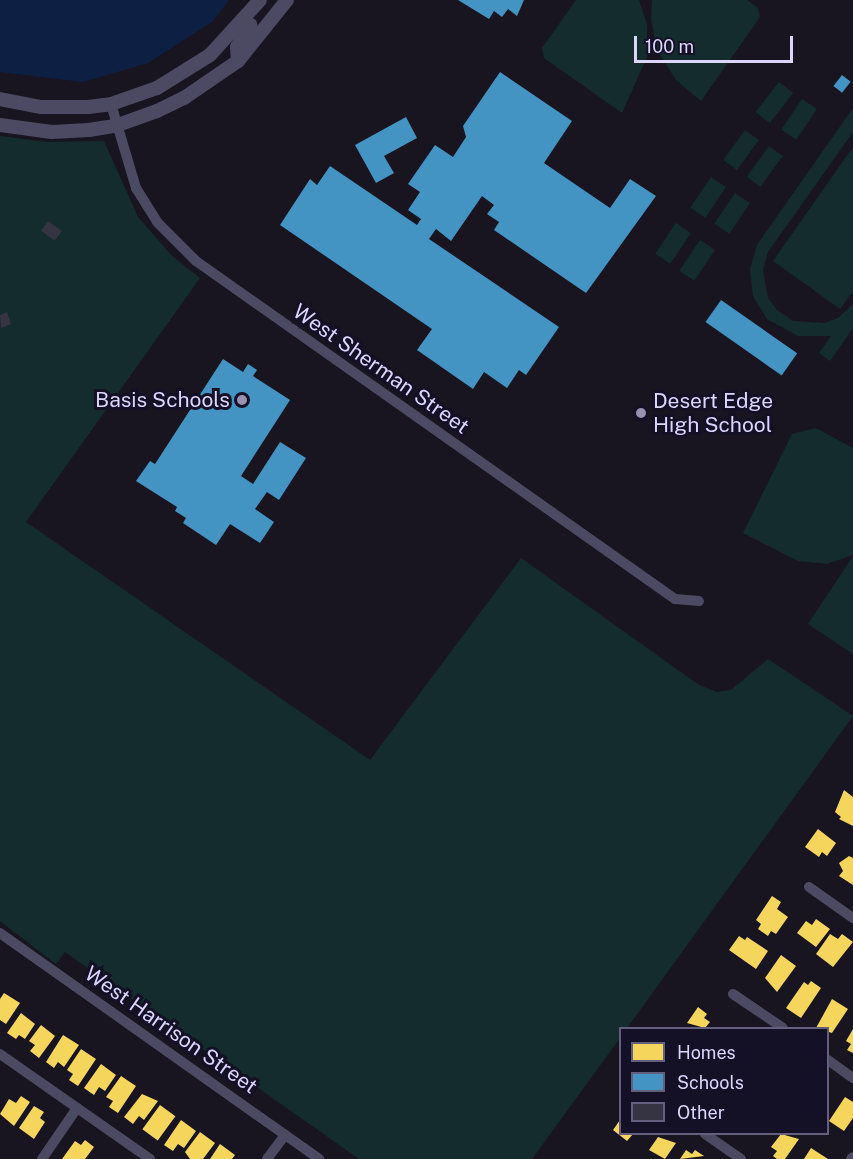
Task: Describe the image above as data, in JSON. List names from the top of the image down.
{
  "streets": {
    "street": ["West Sherman Street", "West Harrison Street"]
  },
  "places": ["Basis Schools", "Desert Edge High School"],
  "legend": ["Homes", "Schools", "Other"],
  "scale_bar": "100 m"
}
